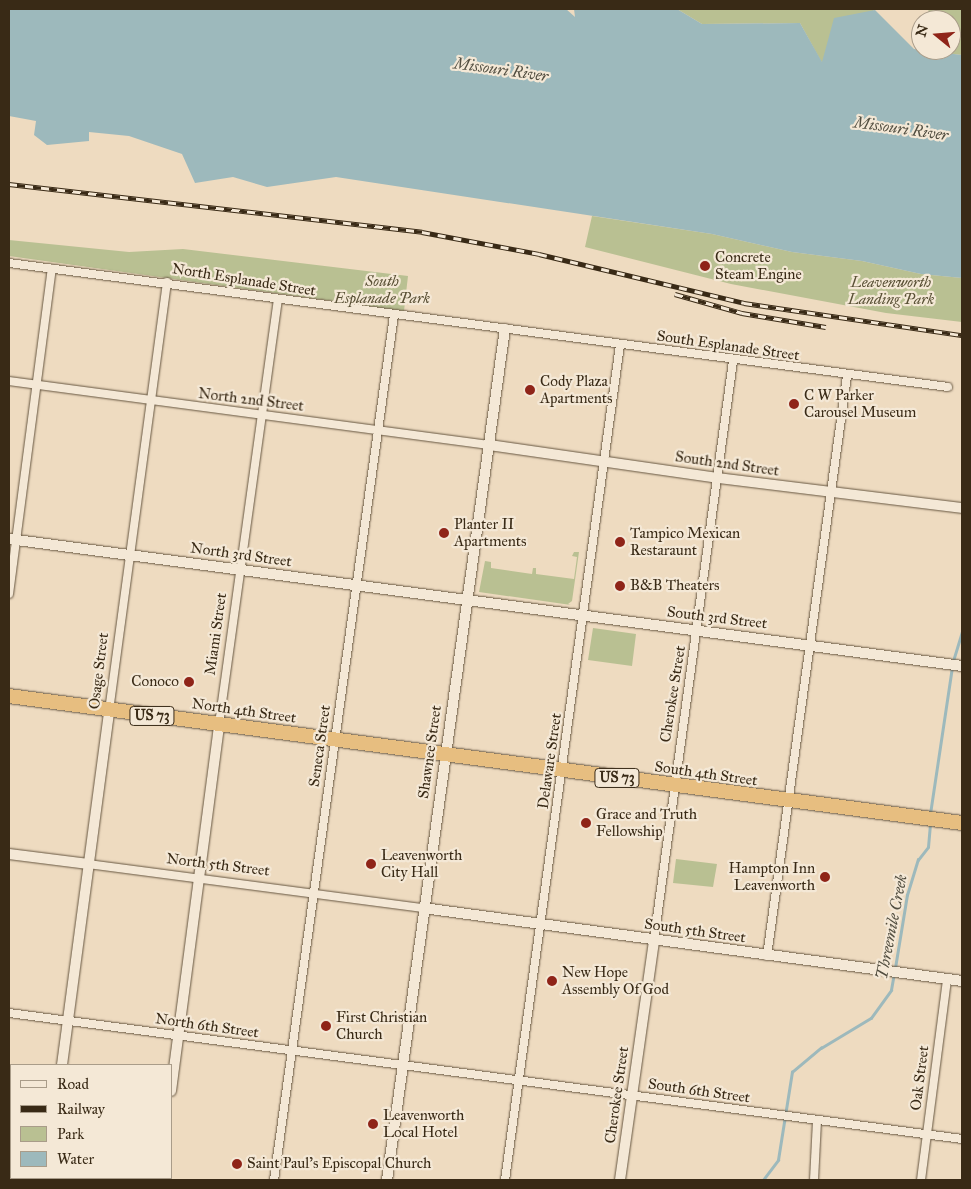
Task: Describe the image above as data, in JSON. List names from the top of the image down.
{
  "streets": {
    "highway": ["North 4th Street", "US 73", "South 4th Street"],
    "street": [
      "North Esplanade Street",
      "South Esplanade Street",
      "North 2nd Street",
      "South 2nd Street",
      "North 3rd Street",
      "South 3rd Street",
      "Miami Street",
      "Osage Street",
      "Cherokee Street",
      "Seneca Street",
      "Shawnee Street",
      "Delaware Street",
      "North 5th Street",
      "South 5th Street",
      "North 6th Street",
      "Oak Street",
      "South 6th Street"
    ]
  },
  "crossings": [
    ["North Esplanade Street", "South Esplanade Street"],
    ["North Esplanade Street", "Miami Street"],
    ["North Esplanade Street", "Osage Street"],
    ["North Esplanade Street", "Seneca Street"],
    ["North Esplanade Street", "Shawnee Street"],
    ["South Esplanade Street", "Cherokee Street"],
    ["South Esplanade Street", "Shawnee Street"],
    ["South Esplanade Street", "Delaware Street"],
    ["North 2nd Street", "South 2nd Street"],
    ["North 2nd Street", "Miami Street"],
    ["North 2nd Street", "Osage Street"],
    ["North 2nd Street", "Seneca Street"],
    ["North 2nd Street", "Shawnee Street"],
    ["South 2nd Street", "Cherokee Street"],
    ["South 2nd Street", "Shawnee Street"],
    ["South 2nd Street", "Delaware Street"],
    ["North 3rd Street", "South 3rd Street"],
    ["North 3rd Street", "Miami Street"],
    ["North 3rd Street", "Osage Street"],
    ["North 3rd Street", "Seneca Street"],
    ["North 3rd Street", "Shawnee Street"],
    ["South 3rd Street", "Cherokee Street"],
    ["South 3rd Street", "Shawnee Street"],
    ["South 3rd Street", "Delaware Street"],
    ["Miami Street", "North 4th Street"],
    ["Miami Street", "North 5th Street"],
    ["Miami Street", "North 6th Street"],
    ["Osage Street", "North 4th Street"],
    ["Osage Street", "North 5th Street"],
    ["Osage Street", "North 6th Street"],
    ["Cherokee Street", "South 4th Street"],
    ["Cherokee Street", "South 5th Street"],
    ["Cherokee Street", "South 6th Street"],
    ["North 4th Street", "Seneca Street"],
    ["North 4th Street", "Shawnee Street"],
    ["North 4th Street", "South 4th Street"],
    ["Seneca Street", "North 5th Street"],
    ["Seneca Street", "North 6th Street"],
    ["Shawnee Street", "South 4th Street"],
    ["Shawnee Street", "North 5th Street"],
    ["Shawnee Street", "South 5th Street"],
    ["Shawnee Street", "North 6th Street"],
    ["Shawnee Street", "South 6th Street"],
    ["Delaware Street", "South 4th Street"],
    ["Delaware Street", "South 5th Street"],
    ["Delaware Street", "South 6th Street"],
    ["North 5th Street", "South 5th Street"],
    ["South 5th Street", "Oak Street"],
    ["North 6th Street", "South 6th Street"],
    ["Oak Street", "South 6th Street"]
  ],
  "water": ["Missouri River", "Threemile Creek"],
  "parks": ["South Esplanade Park", "Leavenworth Landing Park"],
  "places": [
    "Concrete Steam Engine",
    "Cody Plaza Apartments",
    "C W Parker Carousel Museum",
    "Planter II Apartments",
    "Tampico Mexican Restaraunt",
    "B&B Theaters",
    "Conoco",
    "Grace and Truth Fellowship",
    "Leavenworth City Hall",
    "Hampton Inn Leavenworth",
    "New Hope Assembly Of God",
    "First Christian Church",
    "Leavenworth Local Hotel",
    "Saint Paul's Episcopal Church"
  ],
  "legend": [
    "Road",
    "Railway",
    "Park",
    "Water"
  ],
  "north": "left"
}
